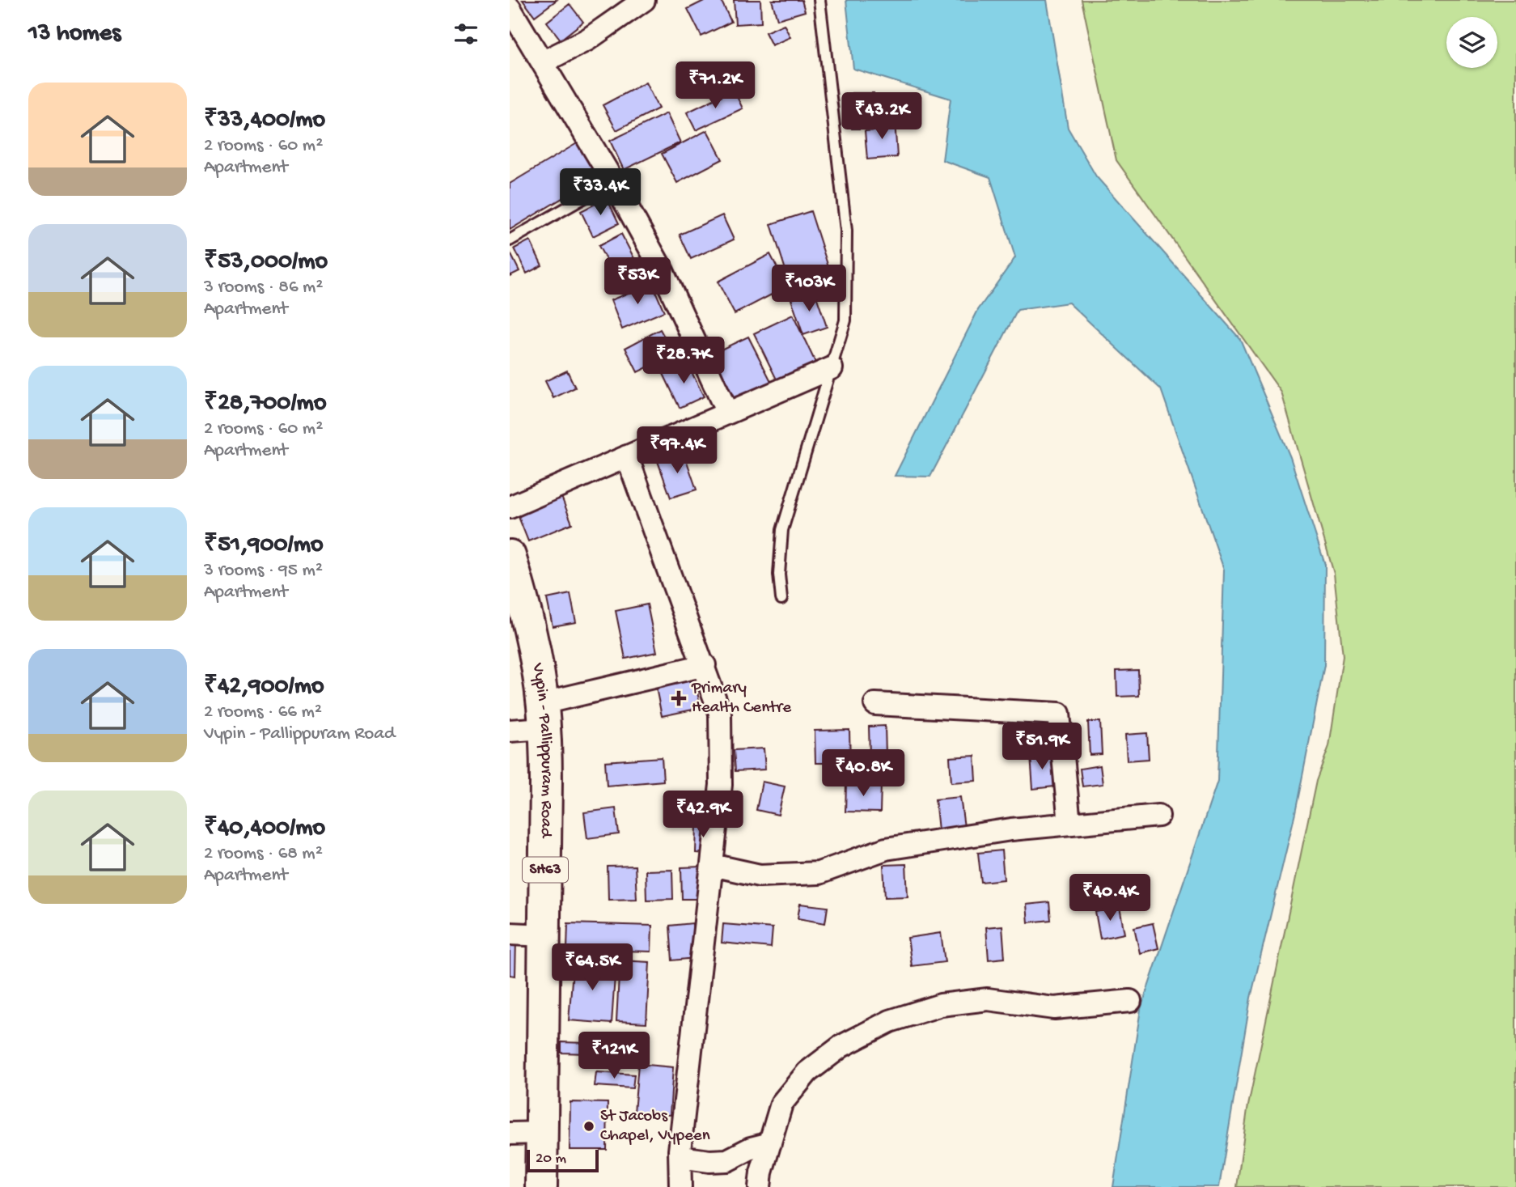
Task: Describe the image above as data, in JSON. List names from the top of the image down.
{
  "streets": {
    "main road": ["Vypin - Pallippuram Road", "SH63"]
  },
  "places": {
    "health": ["Primary Health Centre"],
    "other": ["St Jacobs Chapel, Vypeen"]
  },
  "scale_bar": "20 m",
  "page": {
    "heading": "13 homes",
    "price": [
      "₹71.2K",
      "₹43.2K",
      "₹33.4K",
      "₹53K",
      "₹103K",
      "₹28.7K",
      "₹97.4K",
      "₹51.9K",
      "₹40.8K",
      "₹42.9K",
      "₹40.4K",
      "₹64.5K",
      "₹121K"
    ],
    "list": [
      {
        "name": "₹33,400/mo",
        "note": "2 rooms · 60 m² · Apartment"
      },
      {
        "name": "₹53,000/mo",
        "note": "3 rooms · 86 m² · Apartment"
      },
      {
        "name": "₹28,700/mo",
        "note": "2 rooms · 60 m² · Apartment"
      },
      {
        "name": "₹51,900/mo",
        "note": "3 rooms · 95 m² · Apartment"
      },
      {
        "name": "₹42,900/mo",
        "note": "2 rooms · 66 m² · Vypin - Pallippuram Road"
      },
      {
        "name": "₹40,400/mo",
        "note": "2 rooms · 68 m² · Apartment"
      }
    ],
    "scale": "20 m"
  }
}
